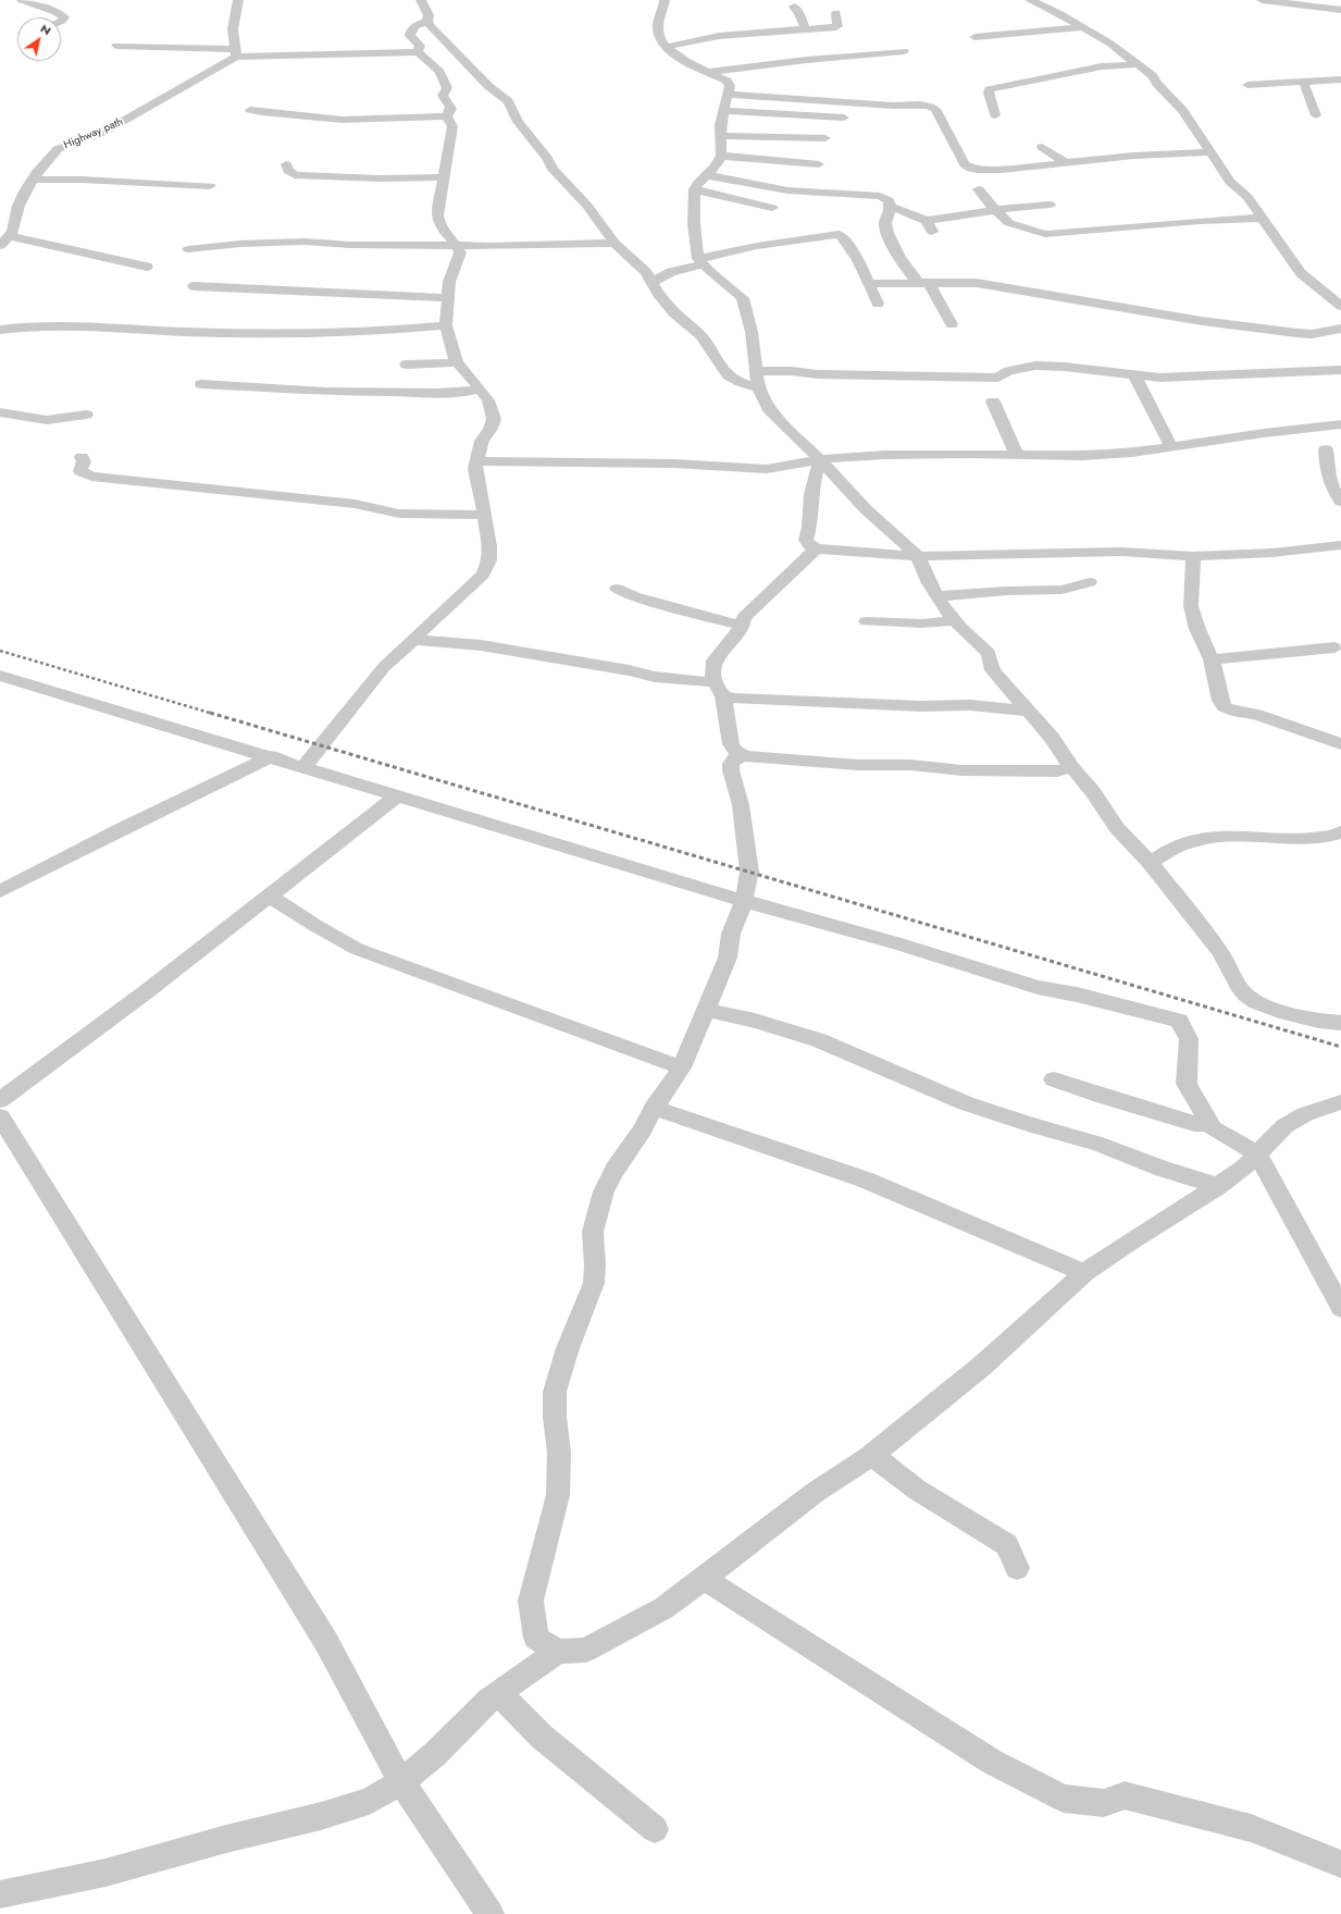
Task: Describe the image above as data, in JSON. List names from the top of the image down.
{
  "streets": {
    "street": ["Highway path"]
  },
  "north": "top right"
}
